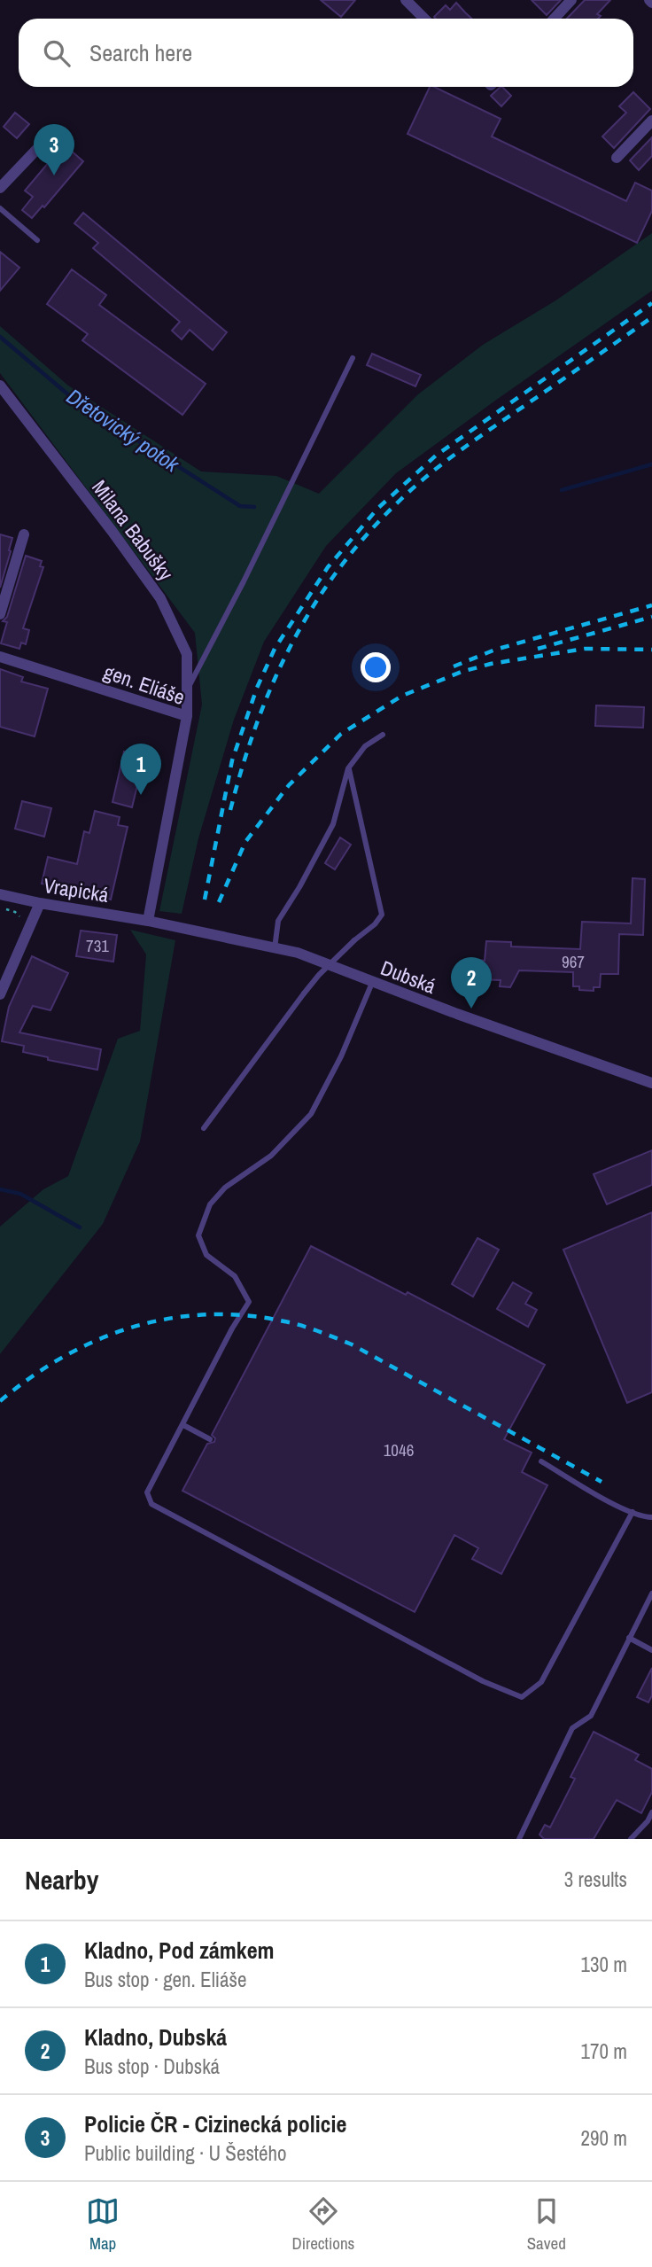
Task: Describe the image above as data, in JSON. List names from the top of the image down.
{
  "streets": {
    "street": [
      "Milana Babušky",
      "gen. Eliáše",
      "Vrapická",
      "Dubská"
    ]
  },
  "crossings": [
    ["Milana Babušky", "gen. Eliáše"],
    ["gen. Eliáše", "Vrapická"],
    ["gen. Eliáše", "Dubská"],
    ["Vrapická", "Dubská"]
  ],
  "water": ["Dřetovický potok"],
  "house_numbers": ["731", "967", "1046"],
  "page": {
    "search": "Search here",
    "pins": ["3", "1", "2"],
    "heading": ["Nearby", "3 results"],
    "list": [
      {
        "mark": "1",
        "name": "Kladno, Pod zámkem",
        "note": "Bus stop · gen. Eliáše",
        "value": "130 m"
      },
      {
        "mark": "2",
        "name": "Kladno, Dubská",
        "note": "Bus stop · Dubská",
        "value": "170 m"
      },
      {
        "mark": "3",
        "name": "Policie ČR - Cizinecká policie",
        "note": "Public building · U Šestého",
        "value": "290 m"
      }
    ],
    "nav": ["Map", "Directions", "Saved"]
  }
}
